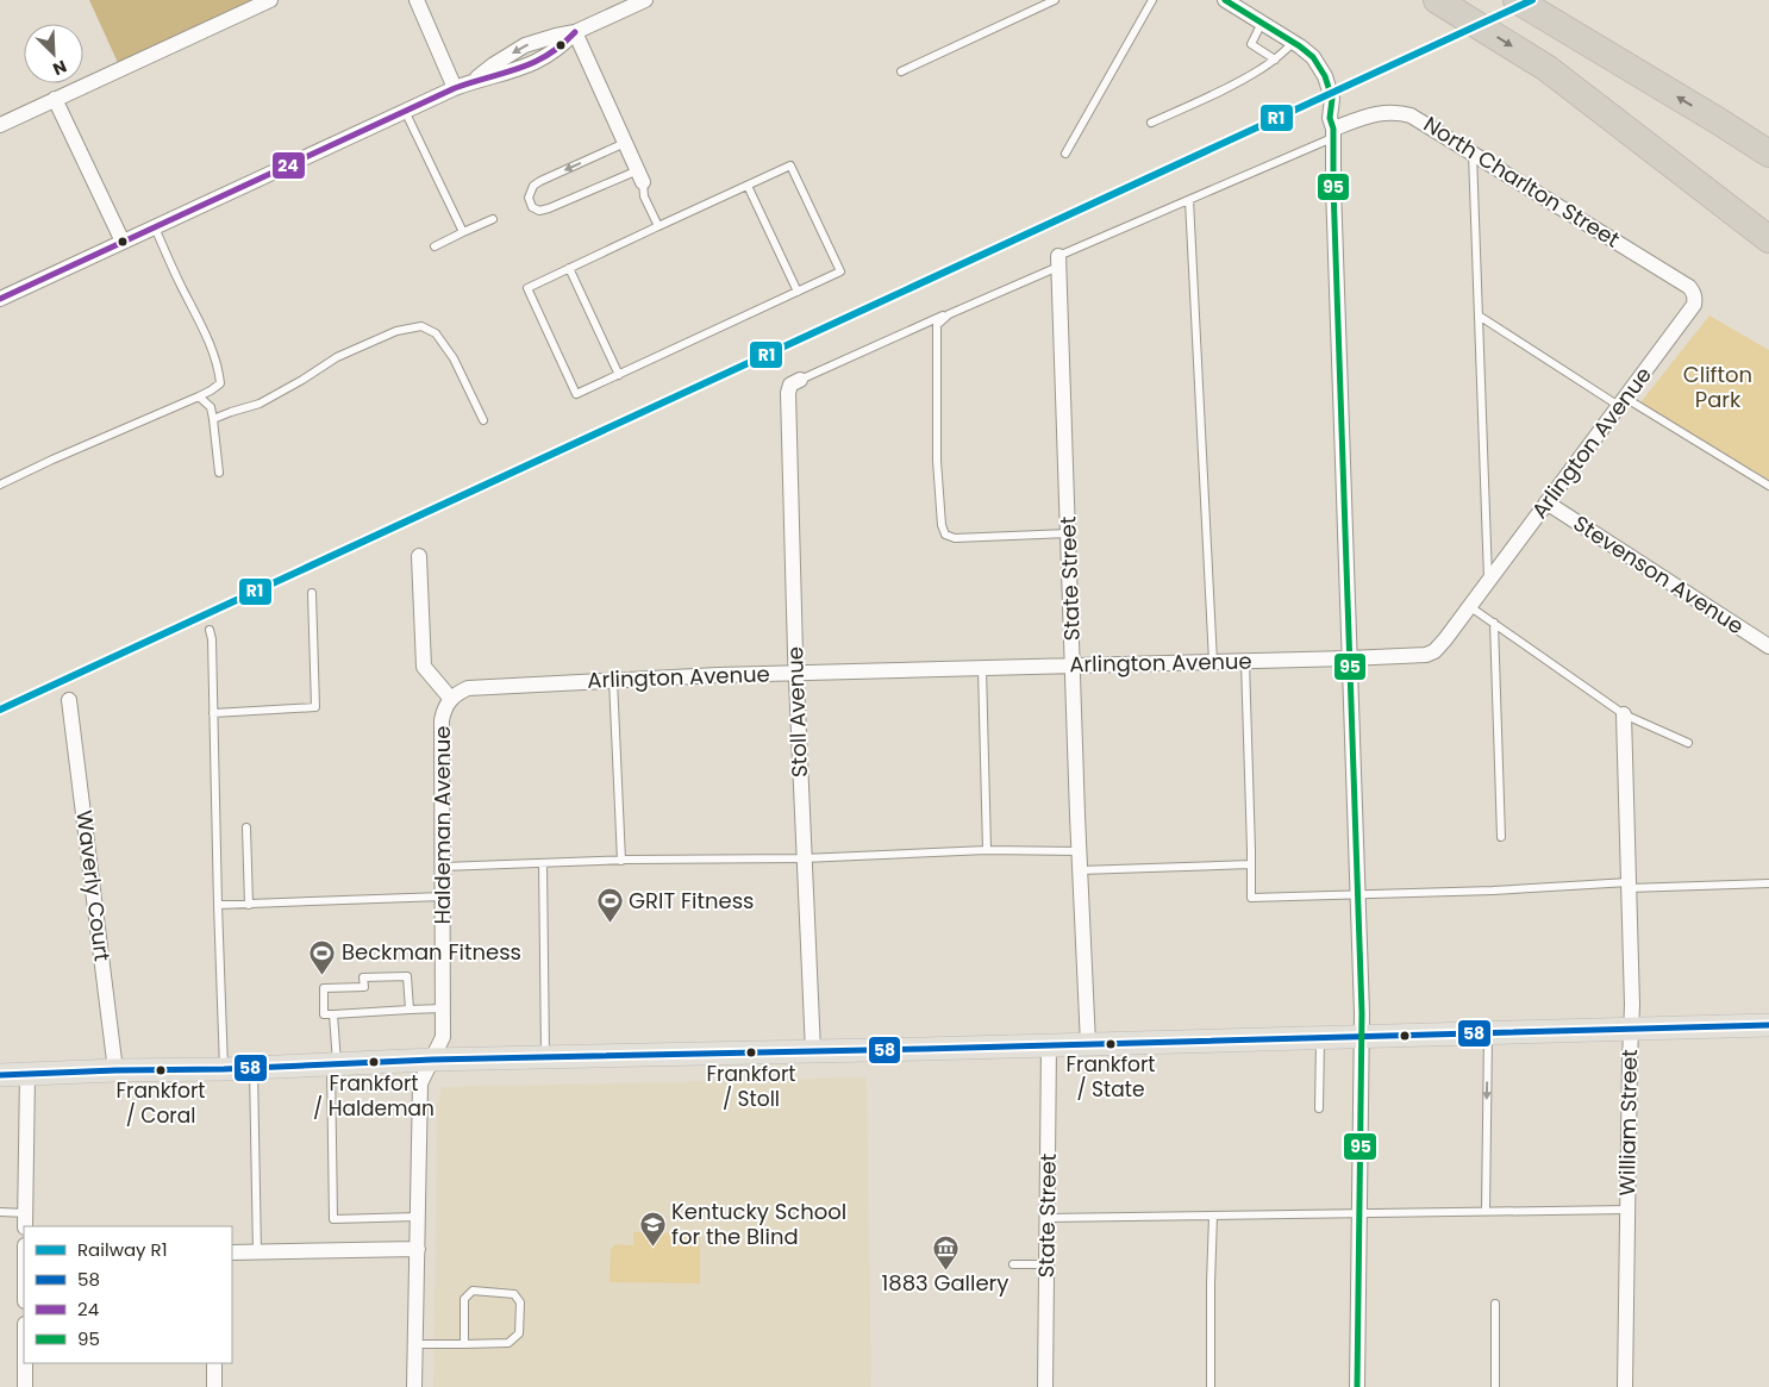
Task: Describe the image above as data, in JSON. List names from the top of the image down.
{
  "streets": {
    "street": [
      "North Charlton Street",
      "Arlington Avenue",
      "Stevenson Avenue",
      "State Street",
      "Stoll Avenue",
      "Haldeman Avenue",
      "Waverly Court",
      "William Street"
    ]
  },
  "crossings": [
    ["North Charlton Street", "Arlington Avenue"],
    ["Arlington Avenue", "Stevenson Avenue"],
    ["Arlington Avenue", "State Street"],
    ["Arlington Avenue", "Stoll Avenue"],
    ["Arlington Avenue", "Haldeman Avenue"]
  ],
  "parks": ["Clifton Park"],
  "places": {
    "sports": ["GRIT Fitness", "Beckman Fitness"],
    "other": [
      "Frankfort / State",
      "Frankfort / Stoll",
      "Frankfort / Haldeman",
      "Frankfort / Coral"
    ],
    "school or university": ["Kentucky School for the Blind"],
    "museum": ["1883 Gallery"]
  },
  "lines": [
    "rail line R1",
    "transit line 95",
    "transit line 24",
    "transit line 58"
  ],
  "legend": [
    "Railway R1",
    "58",
    "24",
    "95"
  ],
  "north": "bottom right"
}
